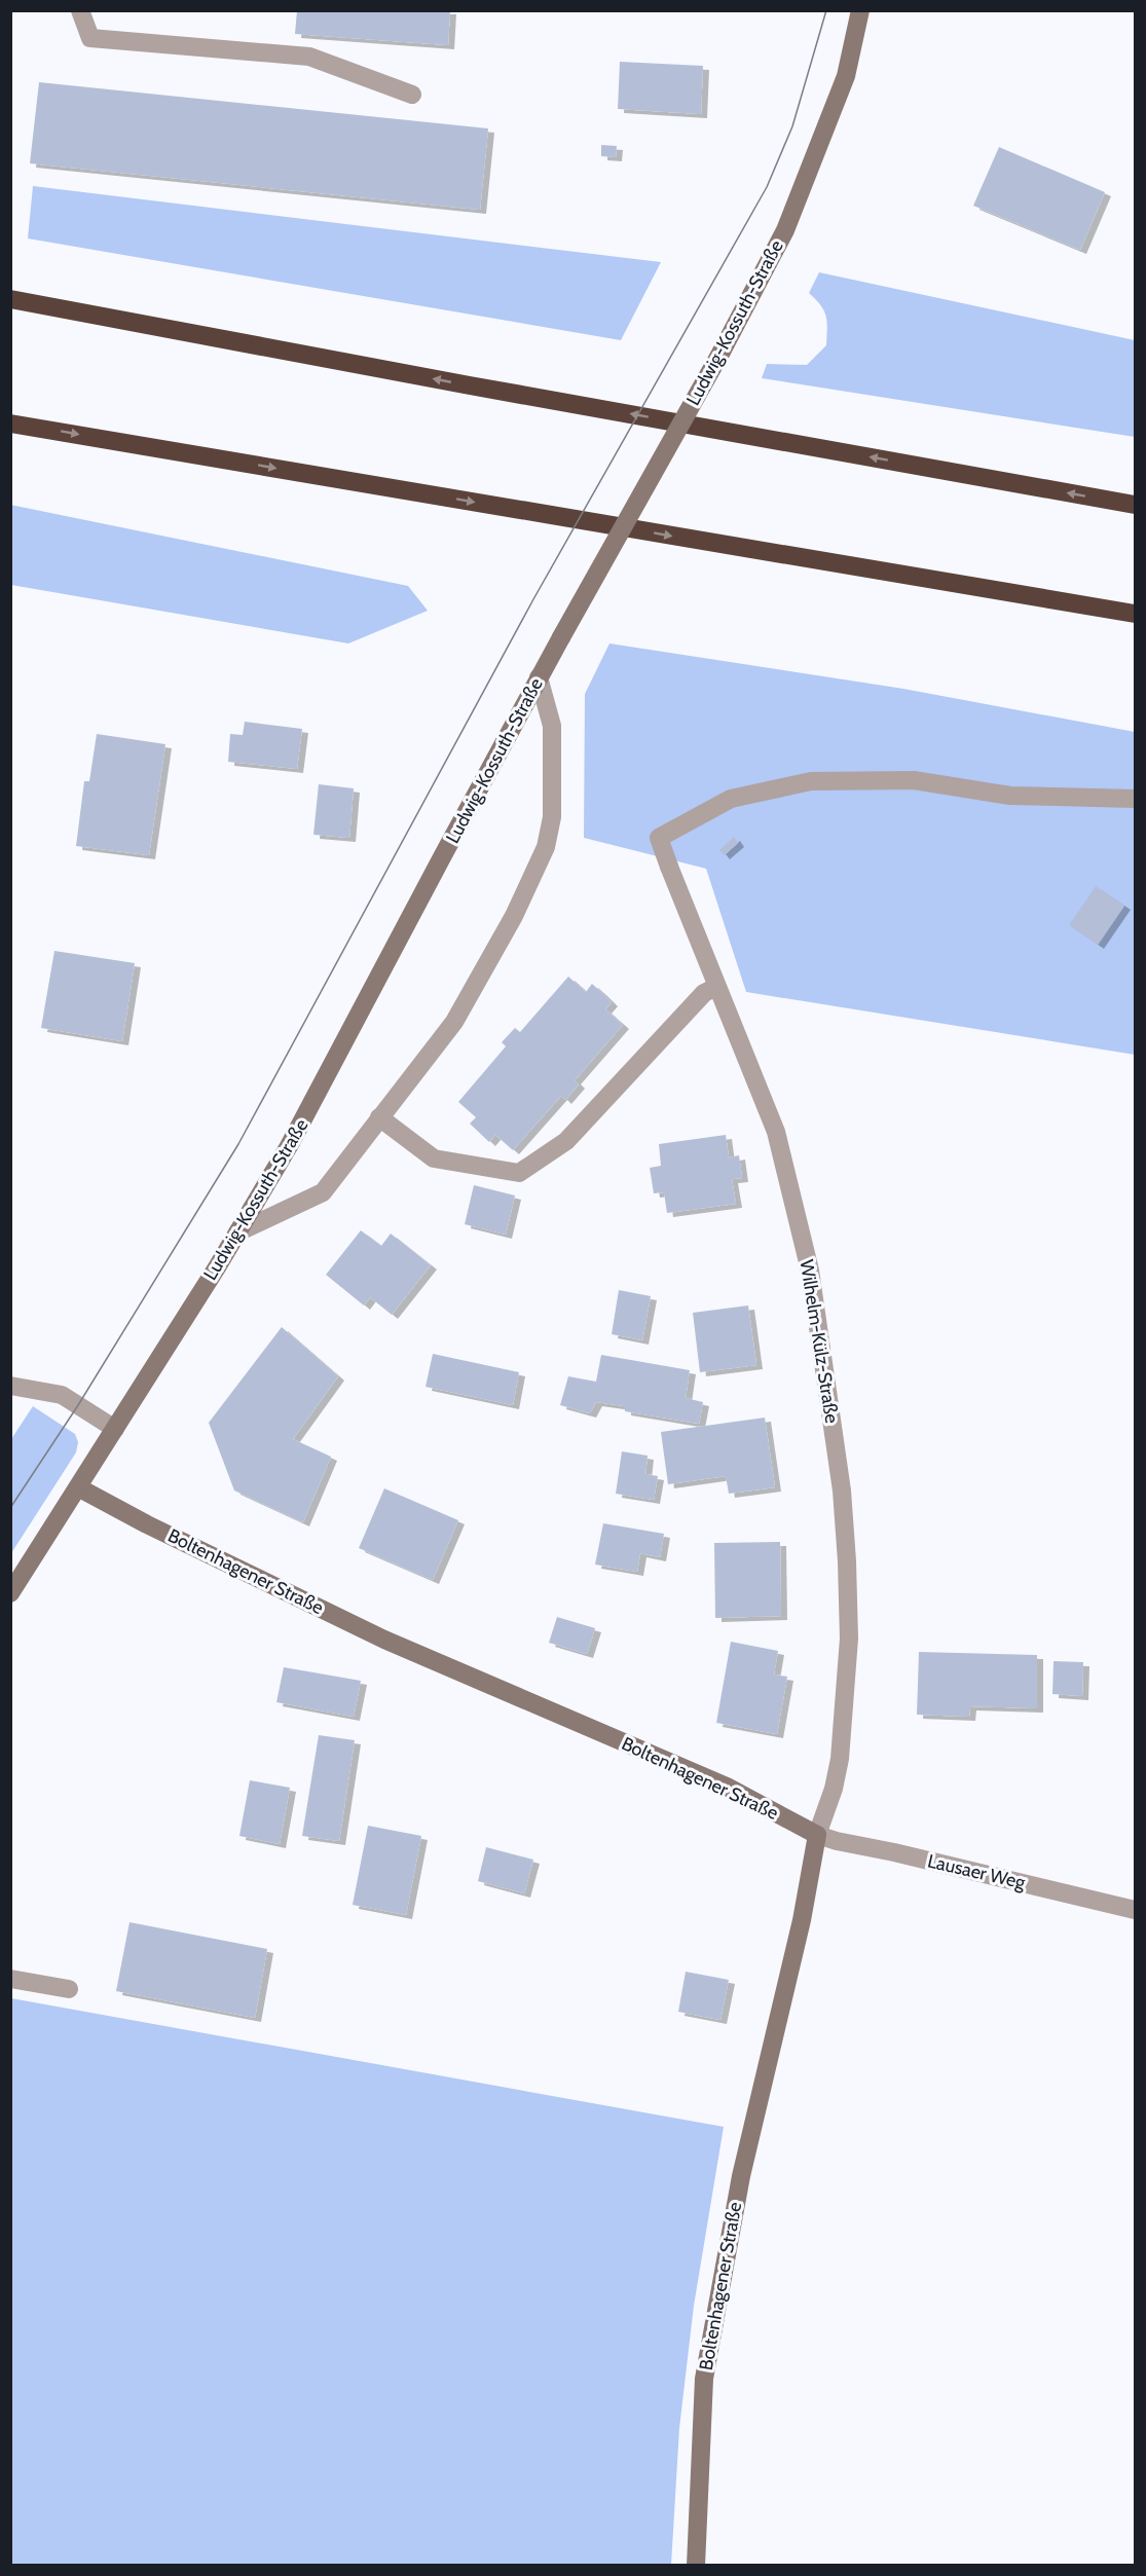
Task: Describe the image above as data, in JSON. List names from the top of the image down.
{
  "streets": {
    "street": [
      "Ludwig-Kossuth-Straße",
      "Wilhelm-Külz-Straße",
      "Boltenhagener Straße",
      "Lausaer Weg"
    ]
  },
  "crossings": [
    ["Ludwig-Kossuth-Straße", "Boltenhagener Straße"],
    ["Wilhelm-Külz-Straße", "Boltenhagener Straße"],
    ["Wilhelm-Külz-Straße", "Lausaer Weg"],
    ["Boltenhagener Straße", "Lausaer Weg"]
  ]
}
